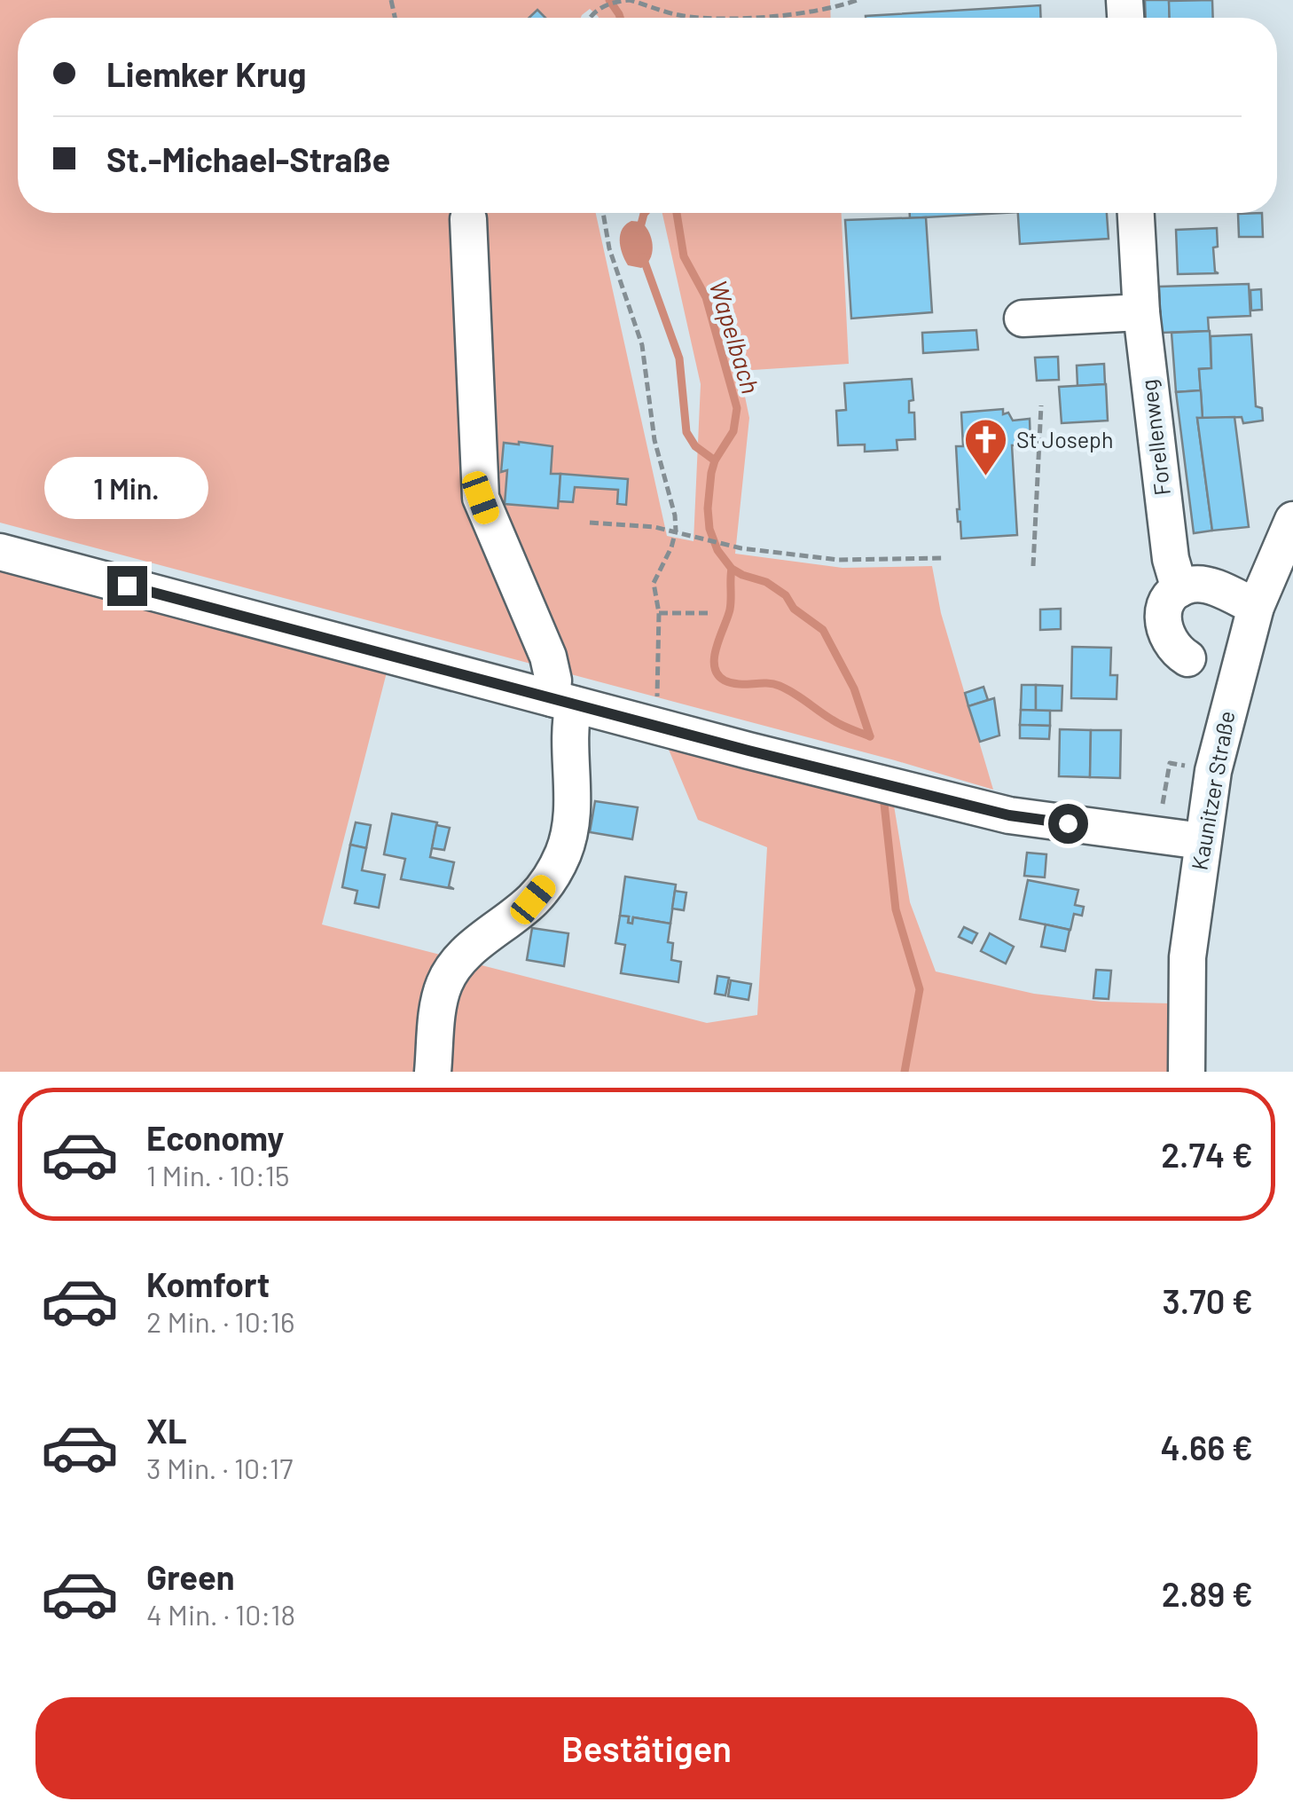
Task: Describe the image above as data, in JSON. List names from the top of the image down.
{
  "streets": {
    "street": ["Forellenweg", "Kaunitzer Straße"]
  },
  "water": ["Wapelbach"],
  "places": {
    "church": ["St Joseph"]
  },
  "page": {
    "banner": ["Liemker Krug", "St.-Michael-Straße"],
    "bubble": "1 Min.",
    "list": [
      {
        "name": "Economy",
        "note": "1 Min. · 10:15",
        "value": "2.74 €"
      },
      {
        "name": "Komfort",
        "note": "2 Min. · 10:16",
        "value": "3.70 €"
      },
      {
        "name": "XL",
        "note": "3 Min. · 10:17",
        "value": "4.66 €"
      },
      {
        "name": "Green",
        "note": "4 Min. · 10:18",
        "value": "2.89 €"
      }
    ],
    "buttons": "Bestätigen"
  }
}
